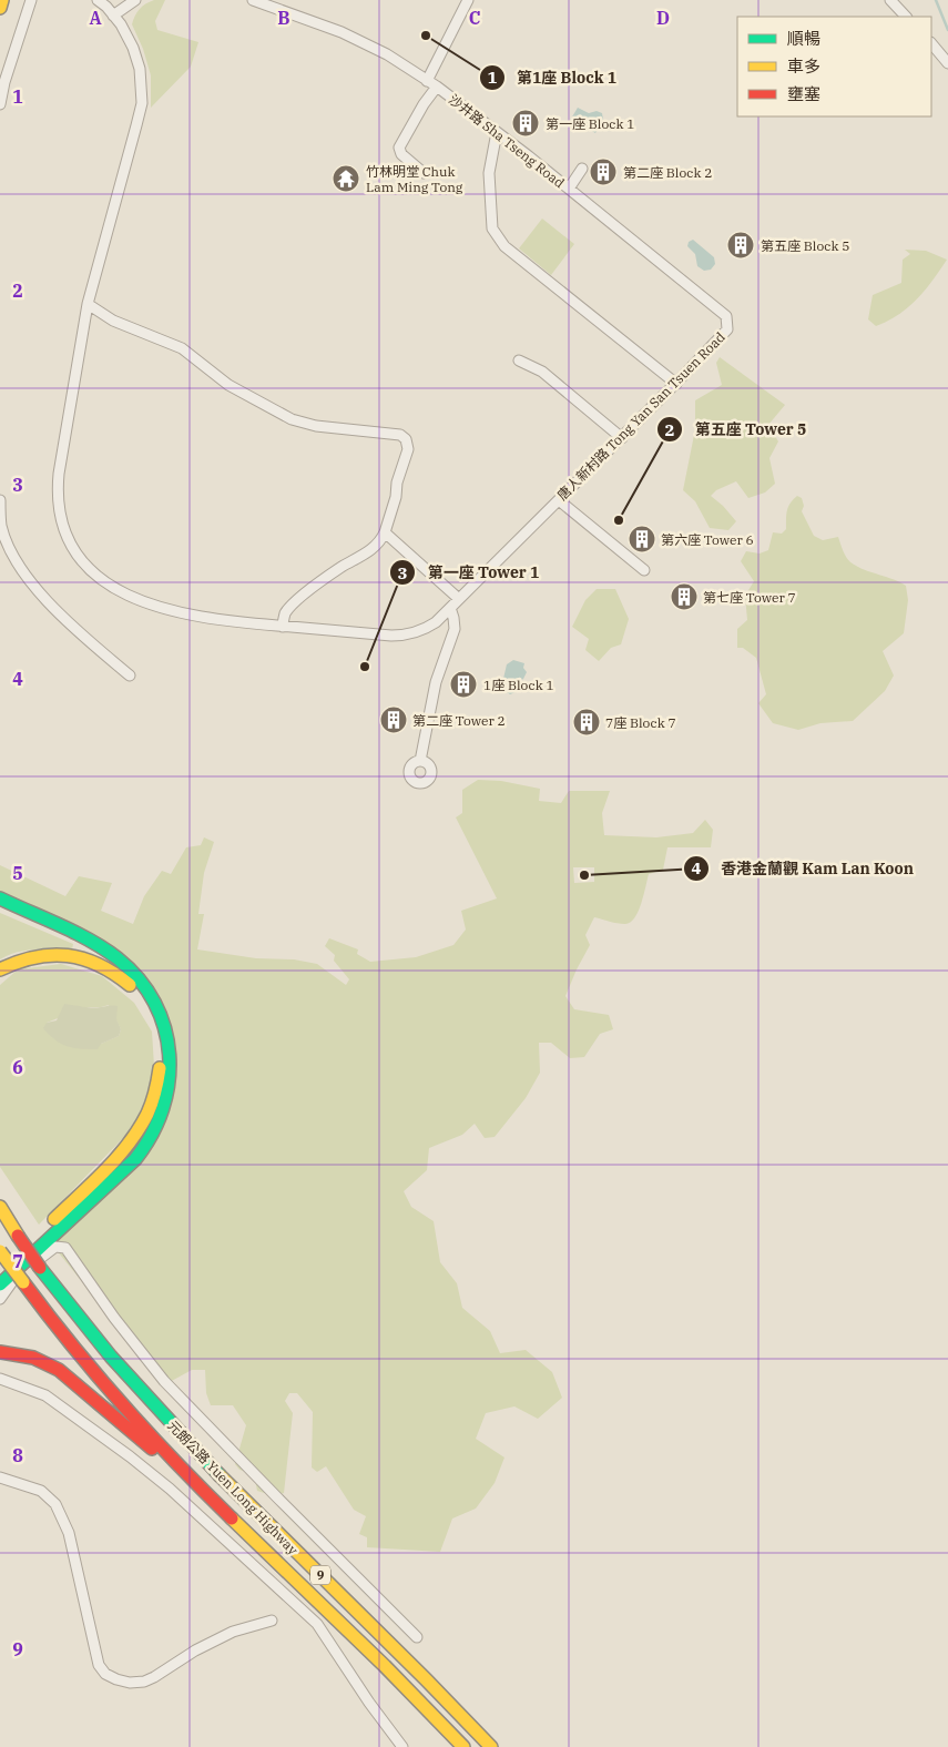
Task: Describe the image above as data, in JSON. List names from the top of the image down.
{
  "streets": {
    "highway": ["元朗公路 Yuen Long Highway", "9"],
    "street": ["沙井路 Sha Tseng Road", "唐人新村路 Tong Yan San Tsuen Road"]
  },
  "crossings": [
    ["沙井路 Sha Tseng Road", "唐人新村路 Tong Yan San Tsuen Road"]
  ],
  "places": {
    "other": [
      "第1座 Block 1",
      "第五座 Tower 5",
      "第一座 Tower 1",
      "香港金蘭觀 Kam Lan Koon"
    ],
    "building": [
      "第一座 Block 1",
      "第二座 Block 2",
      "第五座 Block 5",
      "第六座 Tower 6",
      "第七座 Tower 7",
      "1座 Block 1",
      "第二座 Tower 2",
      "7座 Block 7"
    ],
    "temple": ["竹林明堂 Chuk Lam Ming Tong"]
  },
  "legend": ["順暢", "車多", "壅塞"],
  "grid": {
    "columns": [
      "A",
      "B",
      "C",
      "D"
    ],
    "rows": [
      "1",
      "2",
      "3",
      "4",
      "5",
      "6",
      "7",
      "8",
      "9"
    ]
  }
}
